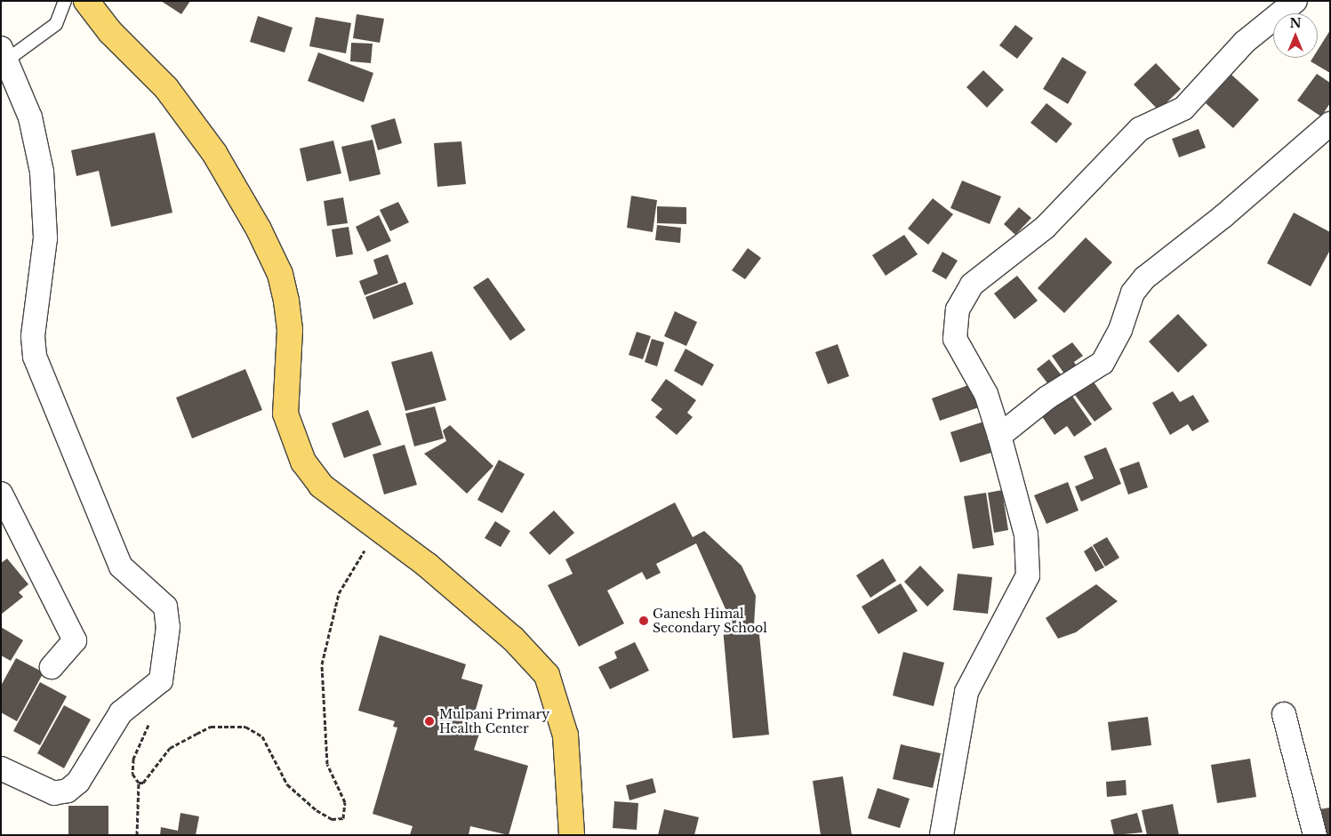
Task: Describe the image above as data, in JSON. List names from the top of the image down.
{
  "places": ["Ganesh Himal Secondary School", "Mulpani Primary Health Center"],
  "north": "top"
}
